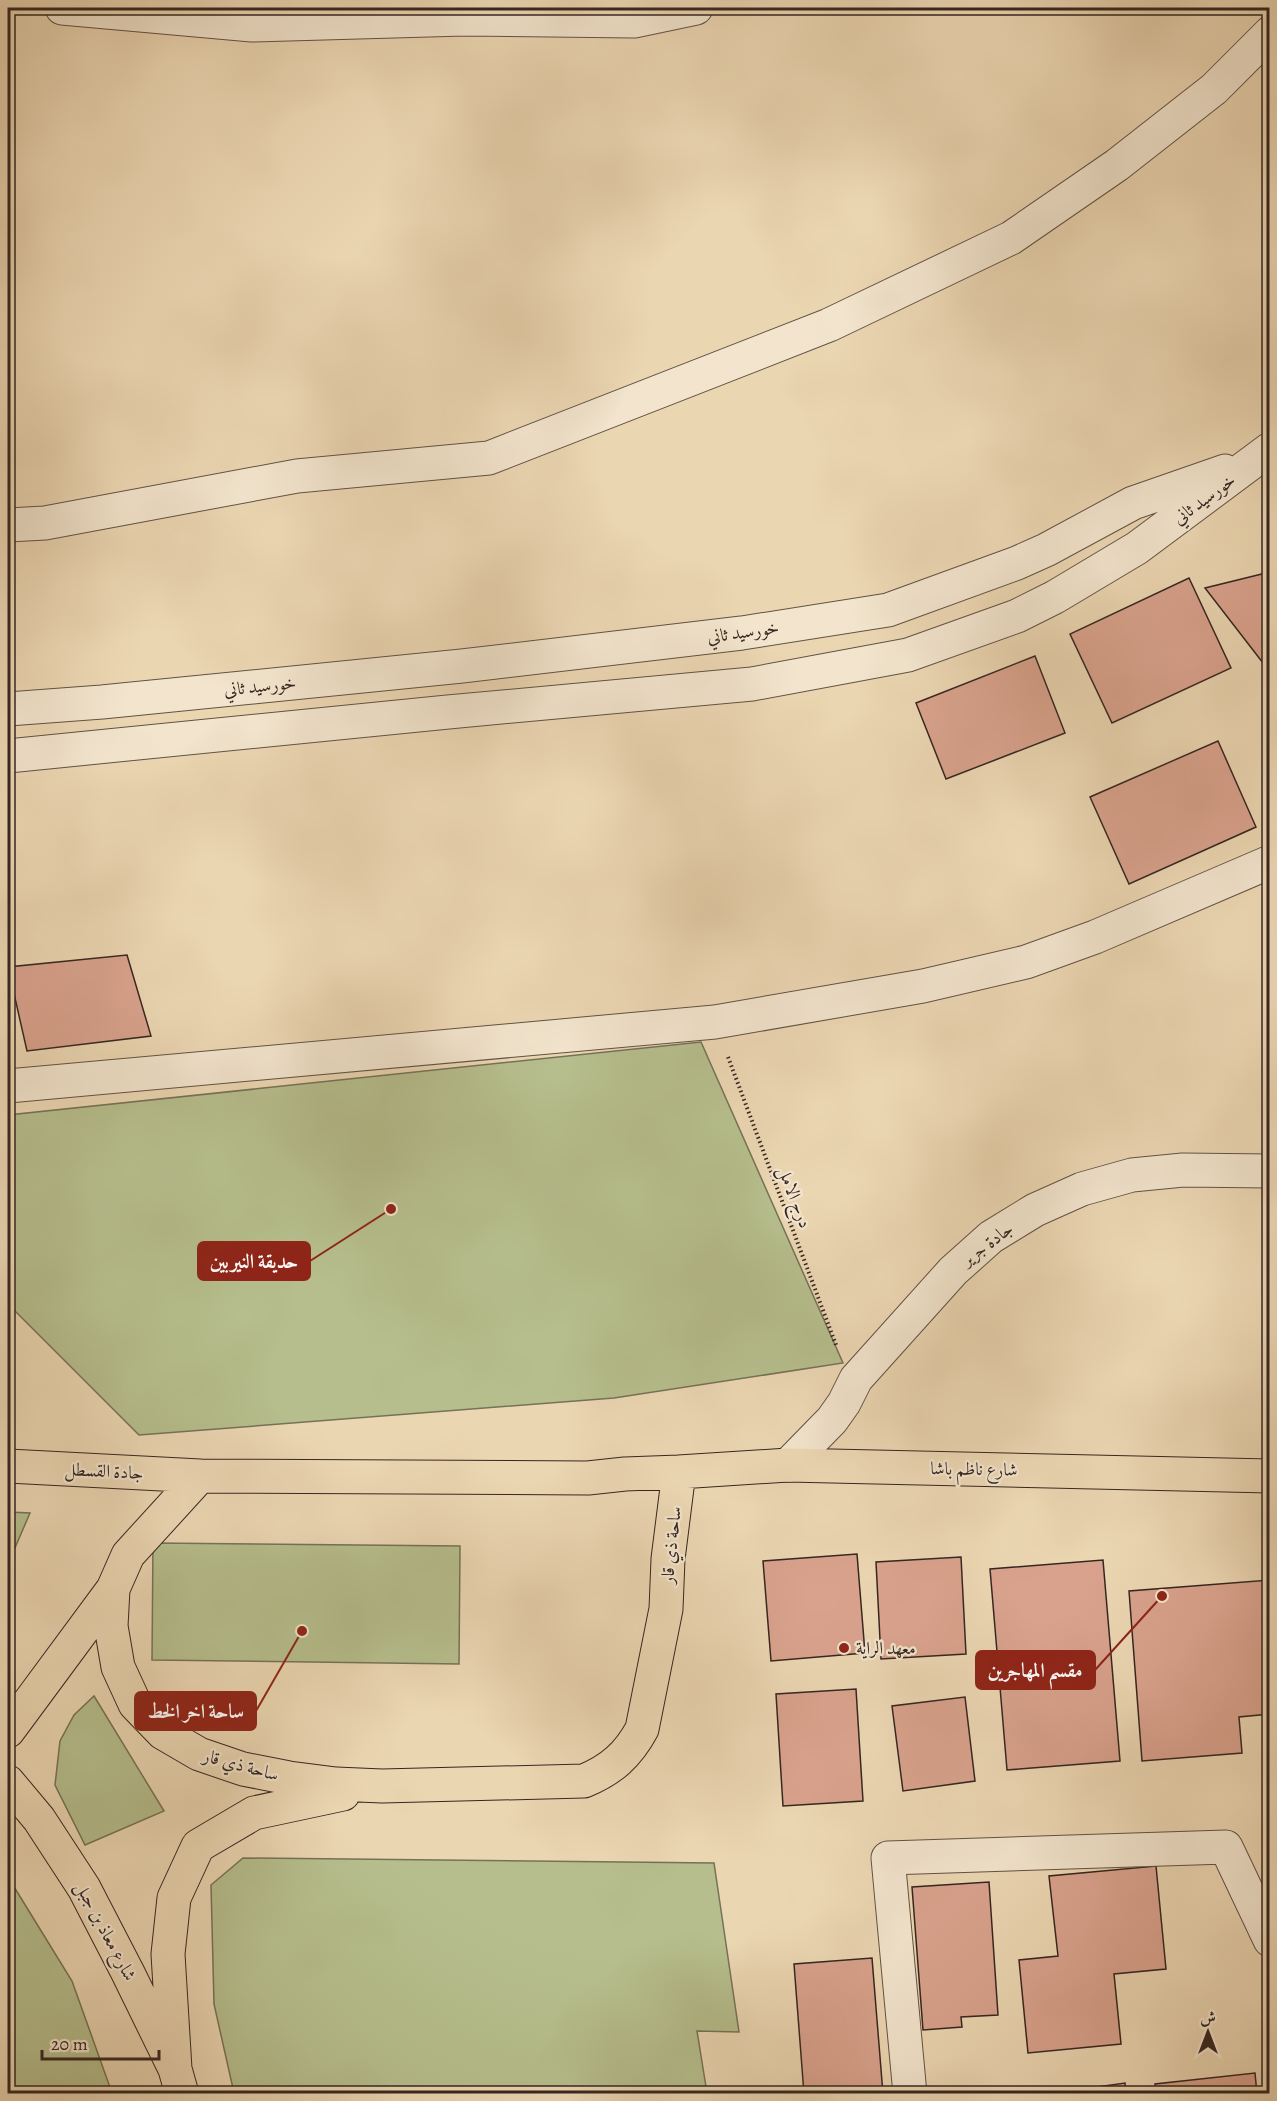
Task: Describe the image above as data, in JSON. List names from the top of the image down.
{
  "streets": {
    "main road": [
      "شارع ناظم باشا",
      "جادة القسطل",
      "ساحة ذي قار",
      "شارع معاذ بن جبل"
    ],
    "street": ["خورسيد ثاني", "جادة جرير"],
    "path": ["درج الامل"]
  },
  "crossings": [
    ["درج الامل", "جادة جرير"],
    ["جادة جرير", "شارع ناظم باشا"],
    ["شارع ناظم باشا", "ساحة ذي قار"],
    ["جادة القسطل", "ساحة ذي قار"]
  ],
  "places": [
    "حديقة النيربين",
    "مقسم المهاجرين",
    "ساحة اخر الخط",
    "معهد الراية"
  ],
  "scale_bar": "20 m",
  "north": "top"
}
